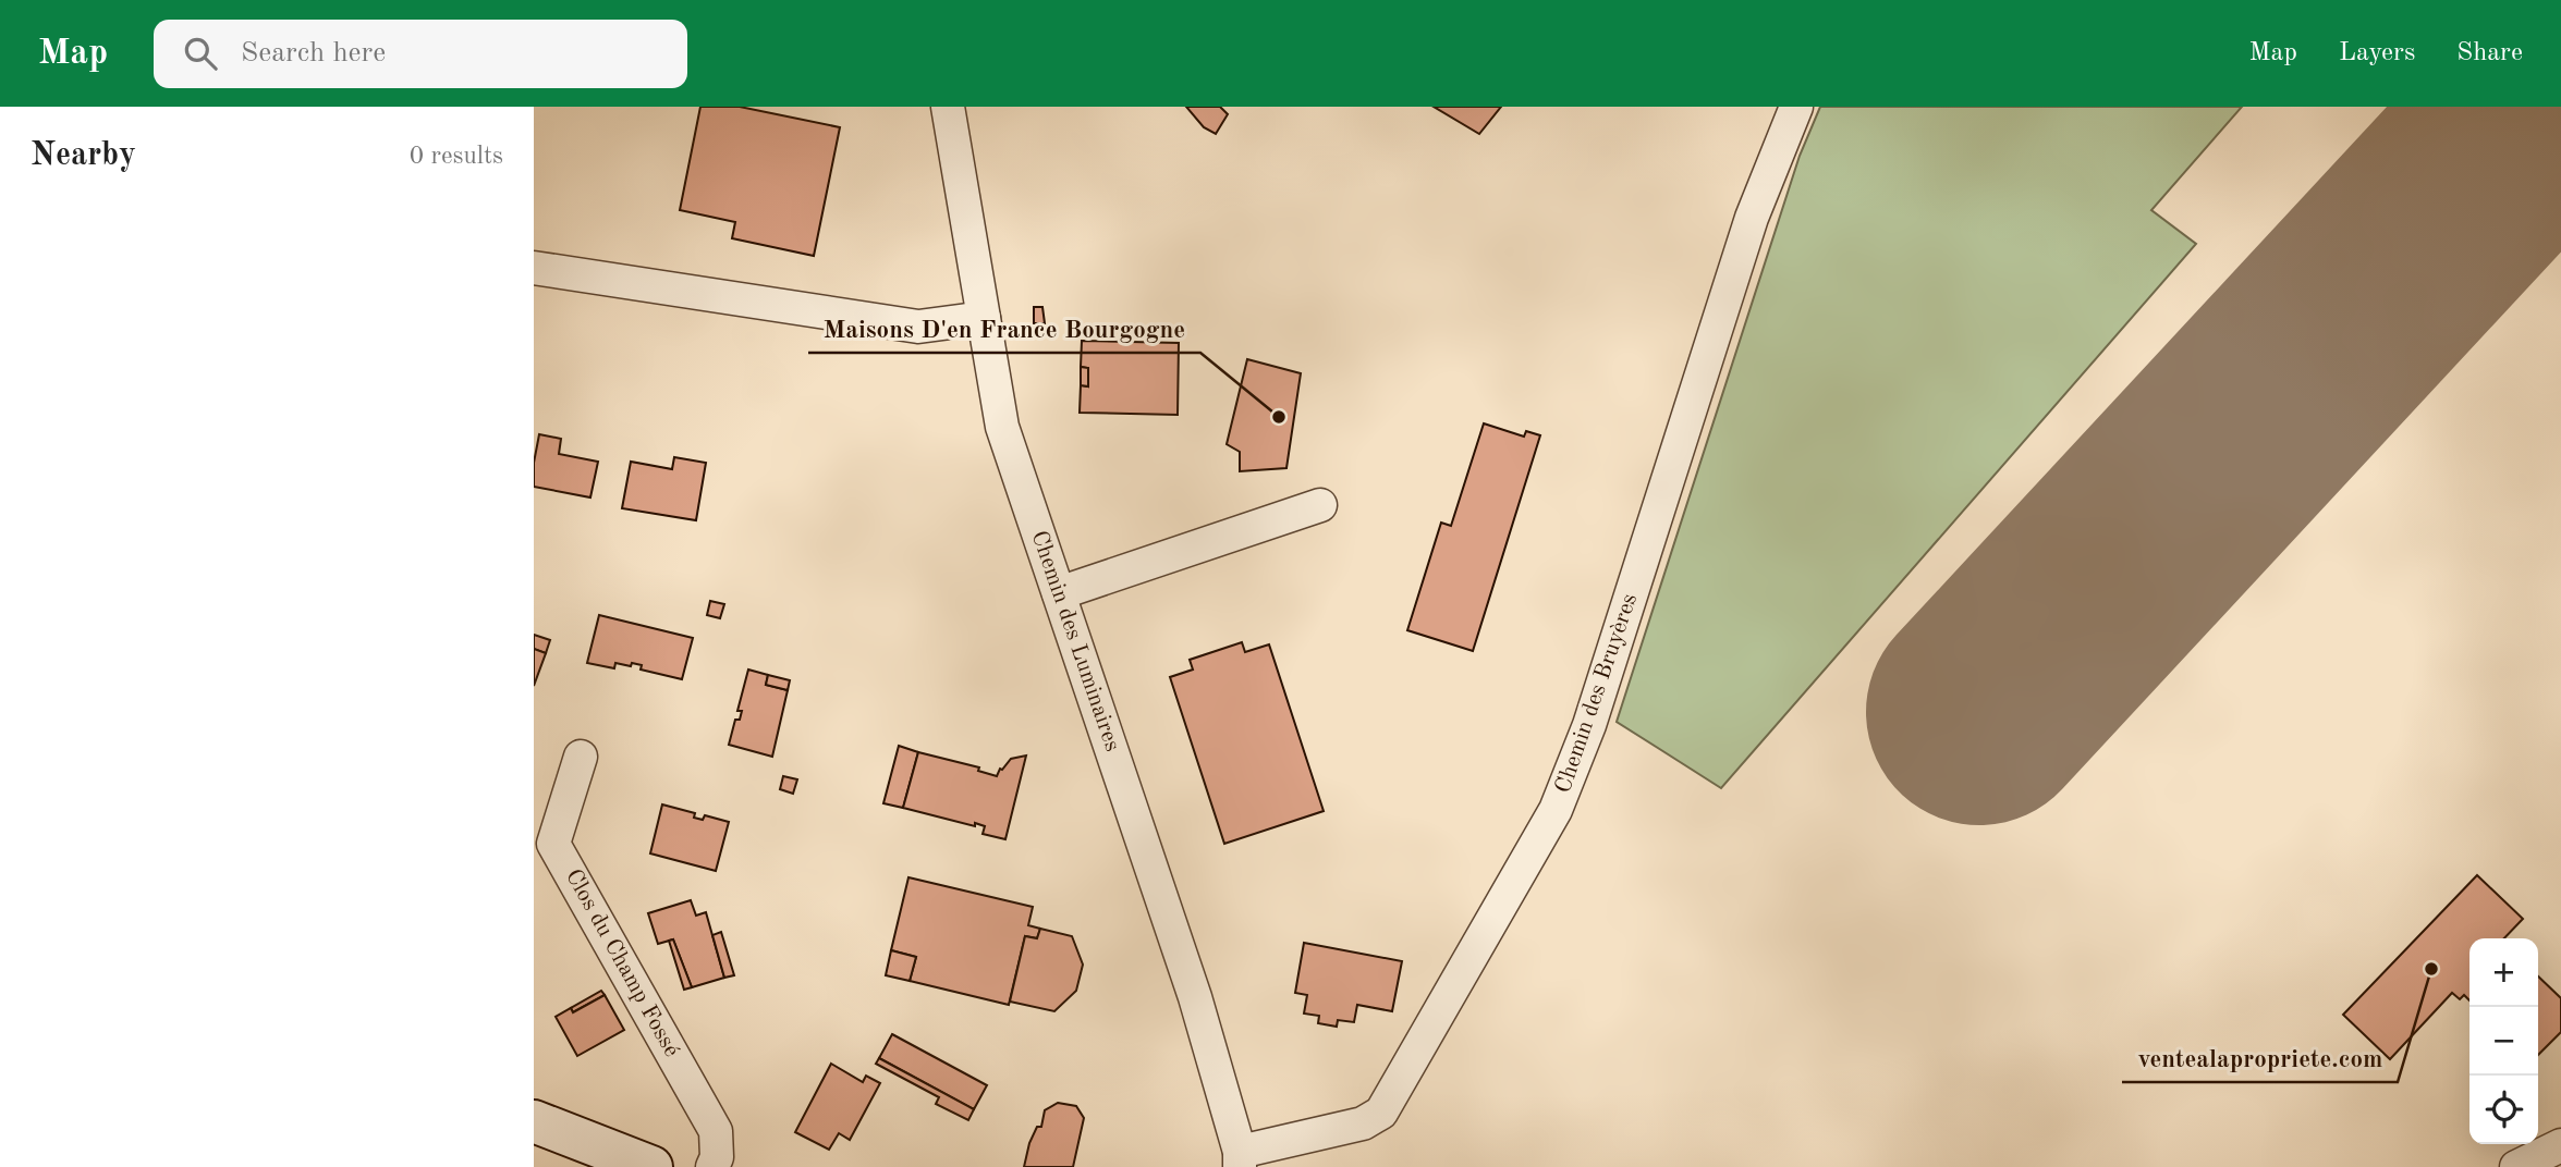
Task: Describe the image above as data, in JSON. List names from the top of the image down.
{
  "streets": {
    "street": ["Chemin des Luminaires", "Chemin des Bruyères", "Clos du Champ Fossé"]
  },
  "crossings": [
    ["Chemin des Luminaires", "Chemin des Bruyères"]
  ],
  "places": ["Maisons D'en France Bourgogne", "ventealapropriete.com"],
  "page": {
    "header": "Map",
    "search": "Search here",
    "nav": ["Map", "Layers", "Share"],
    "heading": ["Nearby", "0 results"],
    "map_buttons": ["+", "−"]
  }
}
